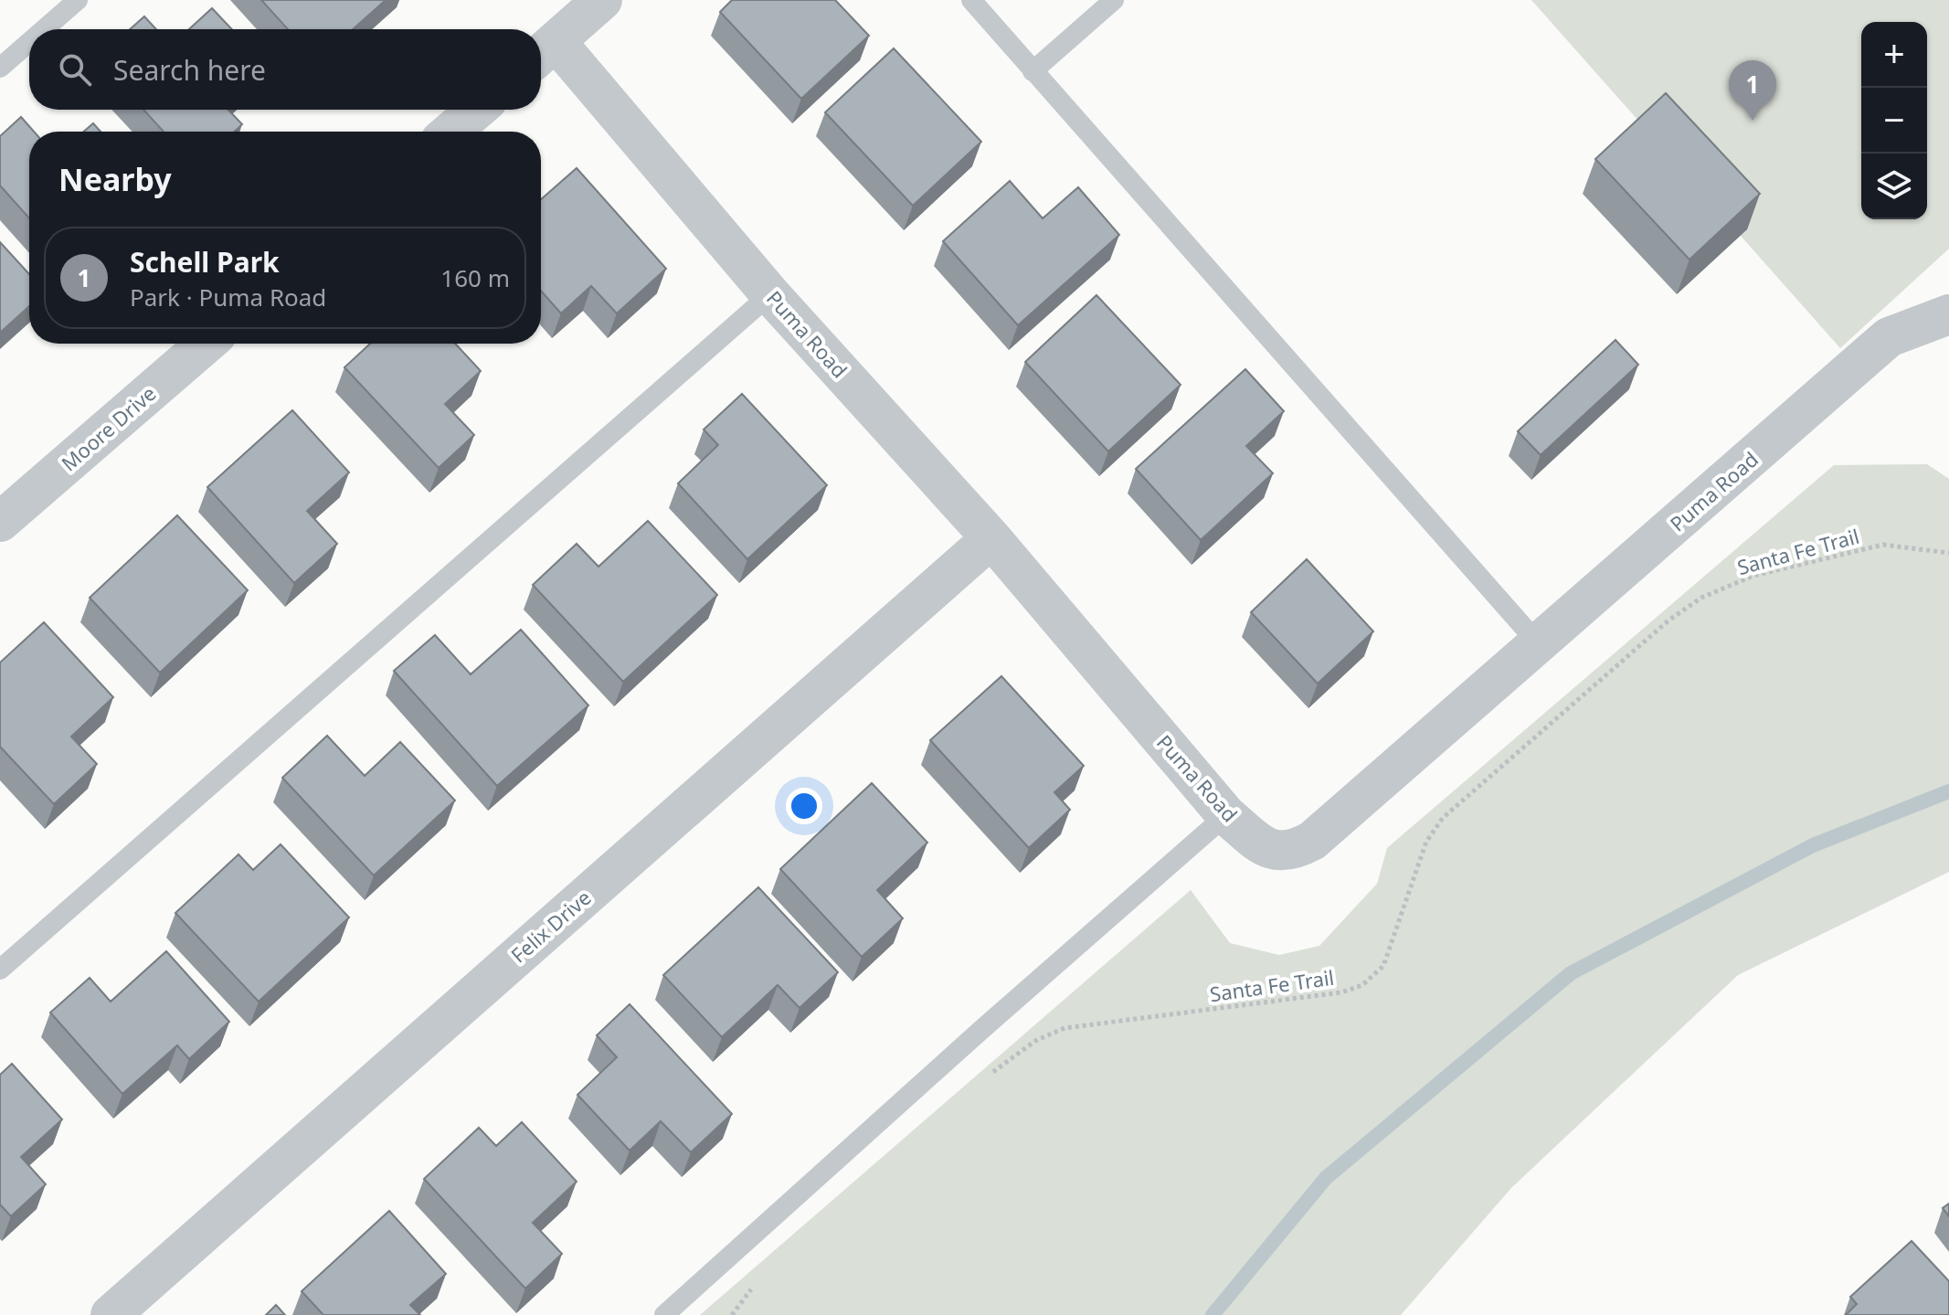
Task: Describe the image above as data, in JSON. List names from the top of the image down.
{
  "streets": {
    "street": ["Puma Road", "Moore Drive", "Felix Drive"],
    "path": ["Santa Fe Trail"]
  },
  "crossings": [
    ["Puma Road", "Felix Drive"]
  ],
  "page": {
    "map_buttons": ["+", "−"],
    "search": "Search here",
    "pins": "1",
    "heading": "Nearby",
    "list": [
      {
        "mark": "1",
        "name": "Schell Park",
        "note": "Park · Puma Road",
        "value": "160 m"
      }
    ]
  }
}
